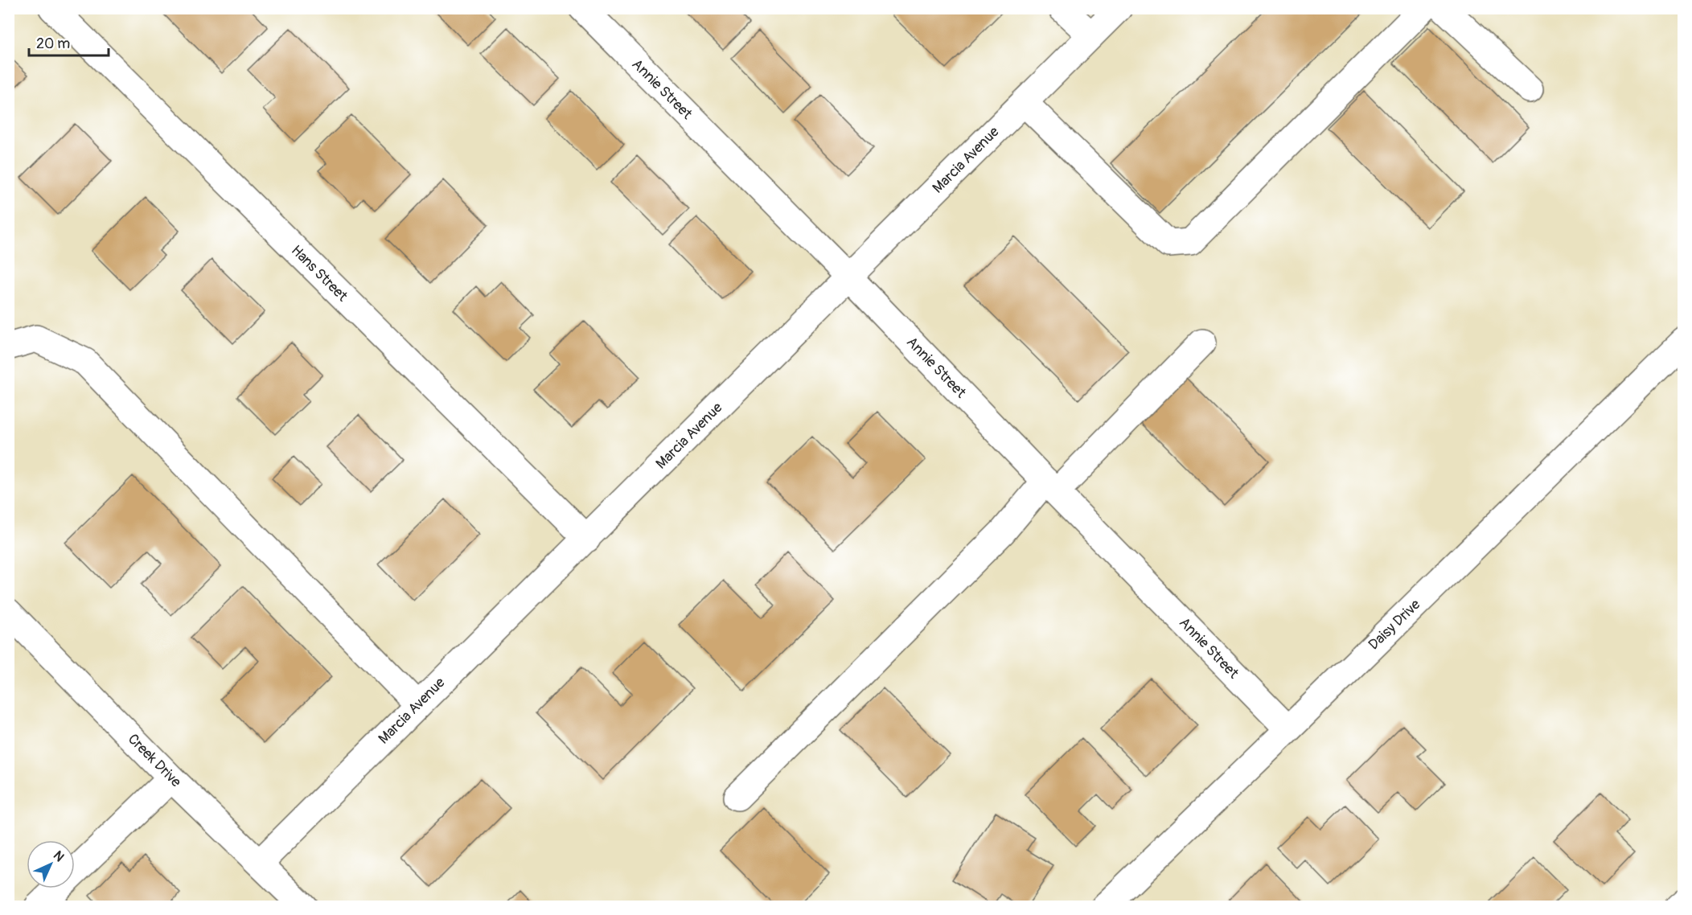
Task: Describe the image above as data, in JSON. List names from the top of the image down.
{
  "streets": {
    "street": [
      "Annie Street",
      "Marcia Avenue",
      "Hans Street",
      "Daisy Drive",
      "Creek Drive"
    ]
  },
  "crossings": [
    ["Annie Street", "Marcia Avenue"],
    ["Annie Street", "Daisy Drive"],
    ["Marcia Avenue", "Hans Street"],
    ["Marcia Avenue", "Creek Drive"]
  ],
  "scale_bar": "20 m",
  "north": "top right"
}
